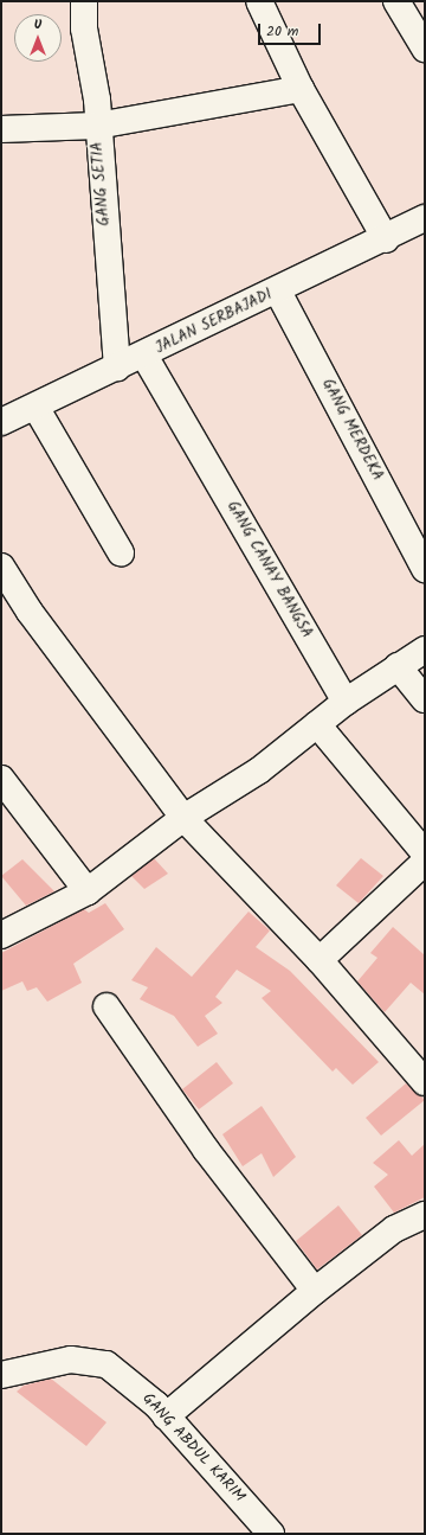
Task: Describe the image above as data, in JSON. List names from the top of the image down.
{
  "streets": {
    "street": [
      "GANG SETIA",
      "JALAN SERBAJADI",
      "GANG MERDEKA",
      "GANG CANAY BANGSA",
      "GANG ABDUL KARIM"
    ]
  },
  "crossings": [
    ["GANG SETIA", "JALAN SERBAJADI"],
    ["JALAN SERBAJADI", "GANG MERDEKA"],
    ["JALAN SERBAJADI", "GANG CANAY BANGSA"]
  ],
  "scale_bar": "20 m",
  "north": "top"
}
